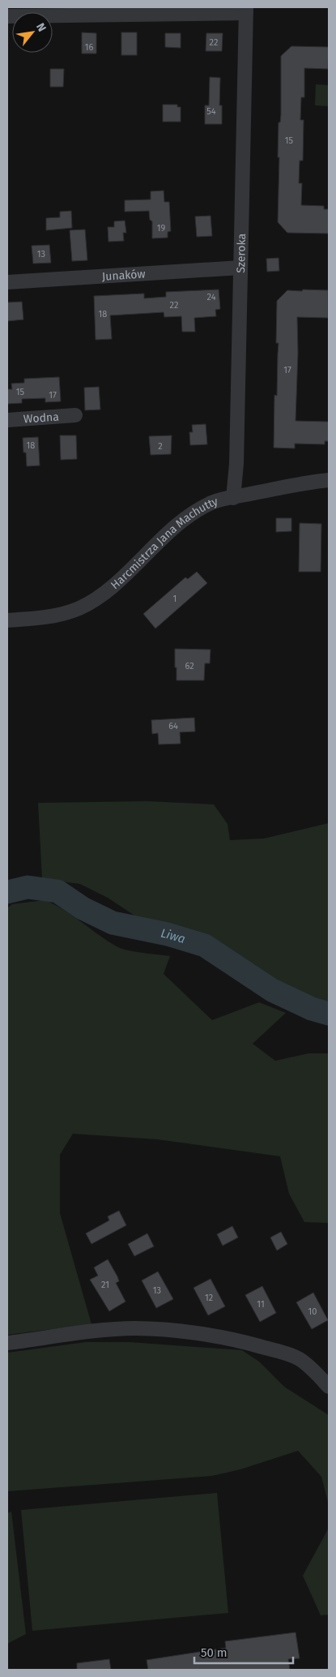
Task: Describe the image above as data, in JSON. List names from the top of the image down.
{
  "streets": {
    "street": [
      "Szeroka",
      "Junaków",
      "Wodna",
      "Harcmistrza Jana Machutty"
    ]
  },
  "crossings": [
    ["Szeroka", "Junaków"],
    ["Szeroka", "Harcmistrza Jana Machutty"]
  ],
  "water": ["Liwa"],
  "house_numbers": [
    "22",
    "16",
    "54",
    "15",
    "19",
    "13",
    "24",
    "22",
    "18",
    "17",
    "15",
    "17",
    "18",
    "2",
    "1",
    "62",
    "64",
    "21",
    "13",
    "12",
    "11",
    "10"
  ],
  "scale_bar": "50 m",
  "north": "top right"
}
